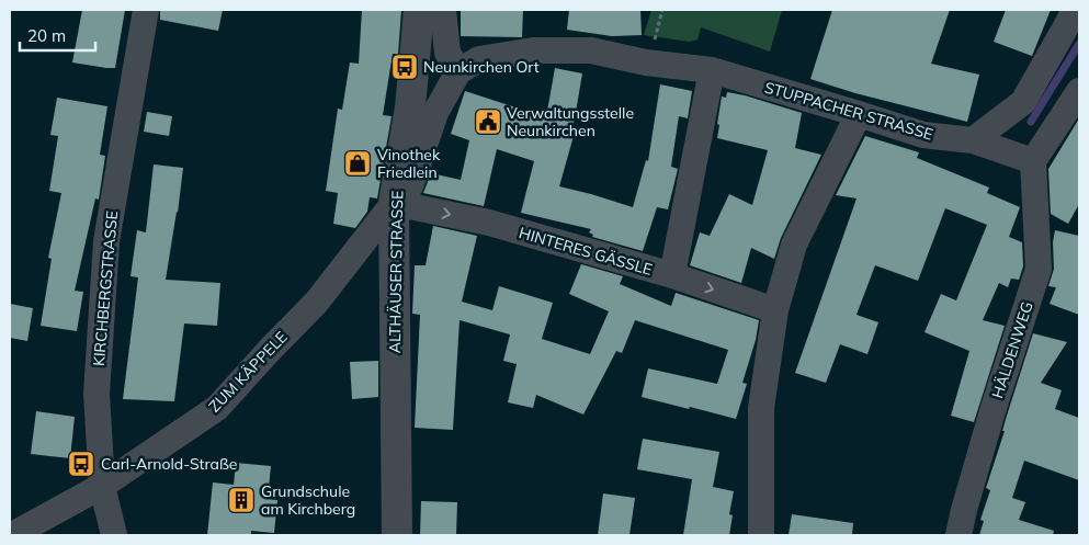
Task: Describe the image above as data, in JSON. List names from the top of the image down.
{
  "streets": {
    "street": [
      "STUPPACHER STRASSE",
      "HINTERES GÄSSLE",
      "ALTHÄUSER STRASSE",
      "KIRCHBERGSTRASSE",
      "HÄLDENWEG",
      "ZUM KÄPPELE"
    ]
  },
  "crossings": [
    ["STUPPACHER STRASSE", "HÄLDENWEG"],
    ["STUPPACHER STRASSE", "ZUM KÄPPELE"],
    ["HINTERES GÄSSLE", "ALTHÄUSER STRASSE"],
    ["HINTERES GÄSSLE", "ZUM KÄPPELE"],
    ["ALTHÄUSER STRASSE", "ZUM KÄPPELE"],
    ["KIRCHBERGSTRASSE", "ZUM KÄPPELE"]
  ],
  "one_way": ["HINTERES GÄSSLE"],
  "places": {
    "bus stop": ["Neunkirchen Ort", "Carl-Arnold-Straße"],
    "public building": ["Verwaltungsstelle Neunkirchen"],
    "shop": ["Vinothek Friedlein"],
    "building": ["Grundschule am Kirchberg"]
  },
  "scale_bar": "20 m"
}
